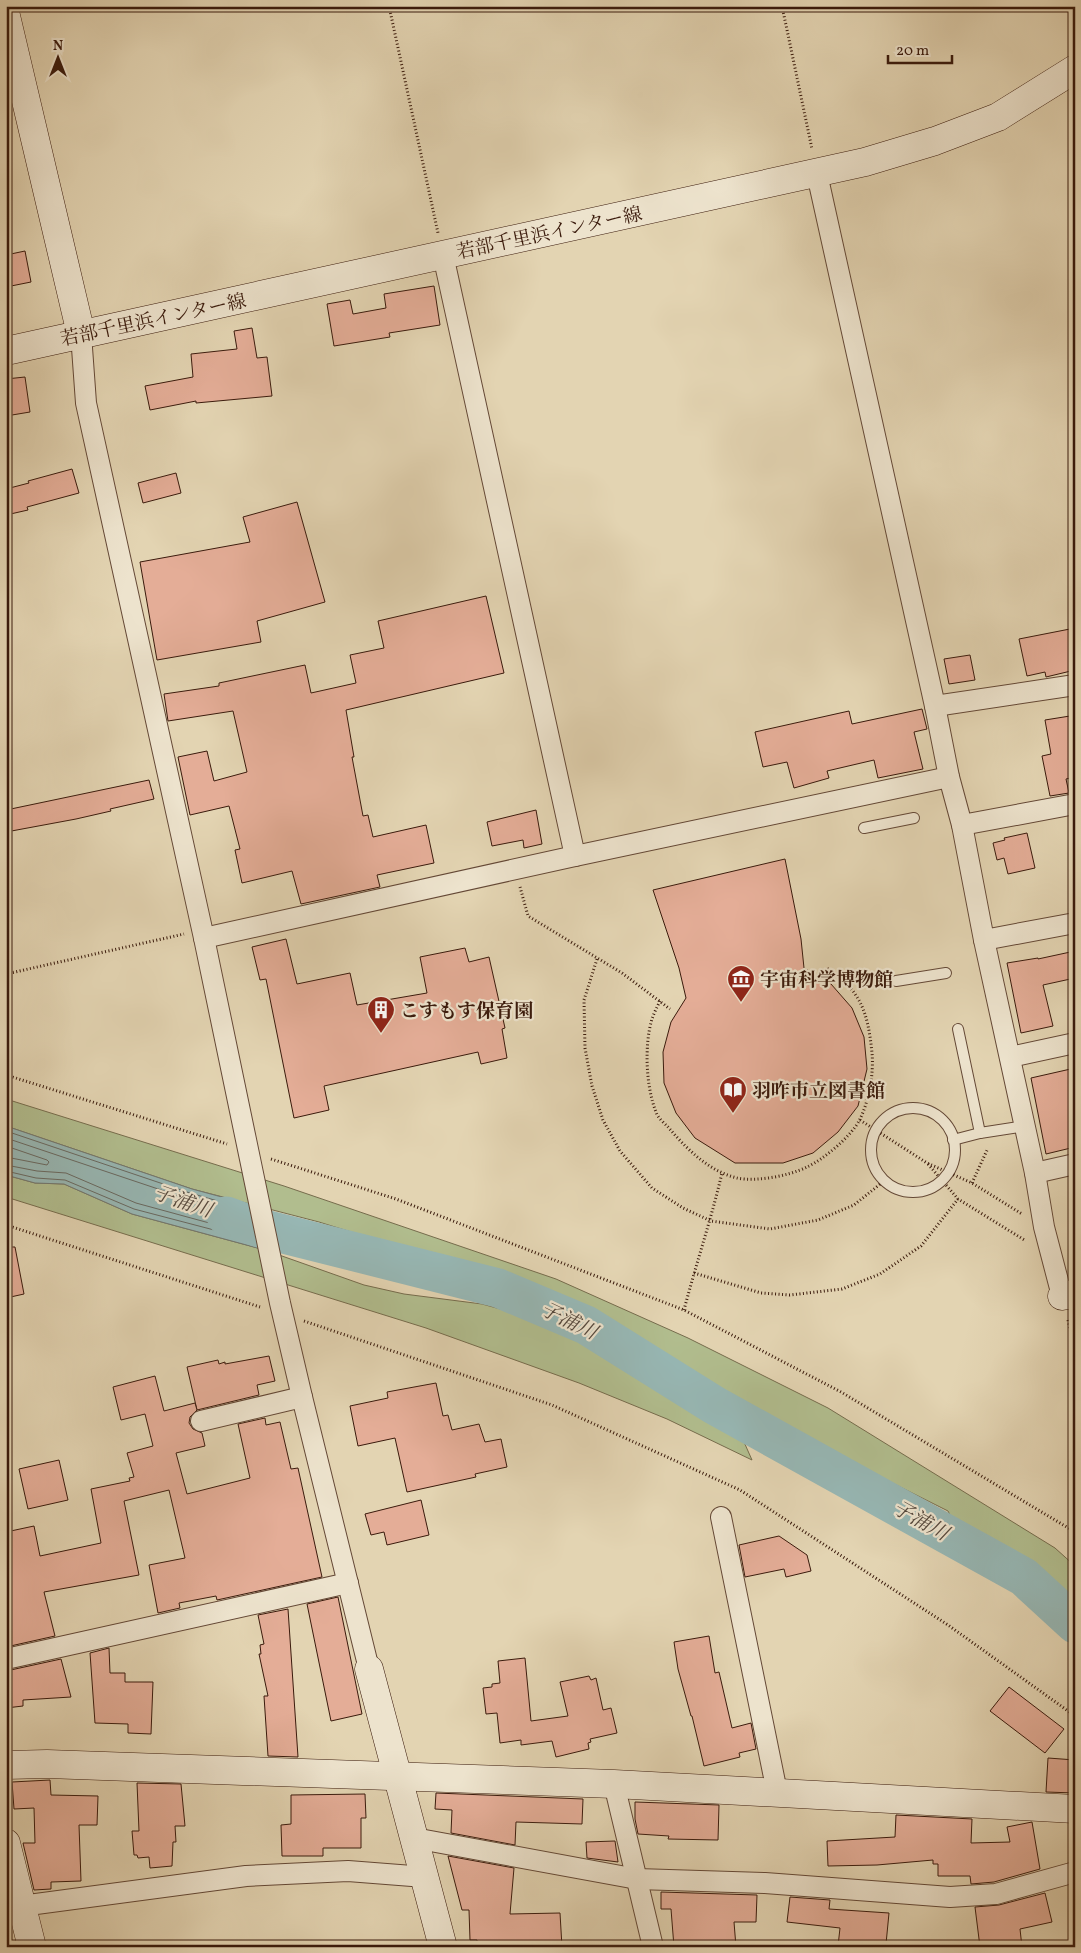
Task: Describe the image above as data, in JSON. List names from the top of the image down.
{
  "streets": {
    "street": ["若部千里浜インター線"]
  },
  "water": ["子浦川"],
  "places": {
    "museum": ["宇宙科学博物館"],
    "building": ["こすもす保育園"],
    "library": ["羽咋市立図書館"]
  },
  "scale_bar": "20 m",
  "north": "top"
}
